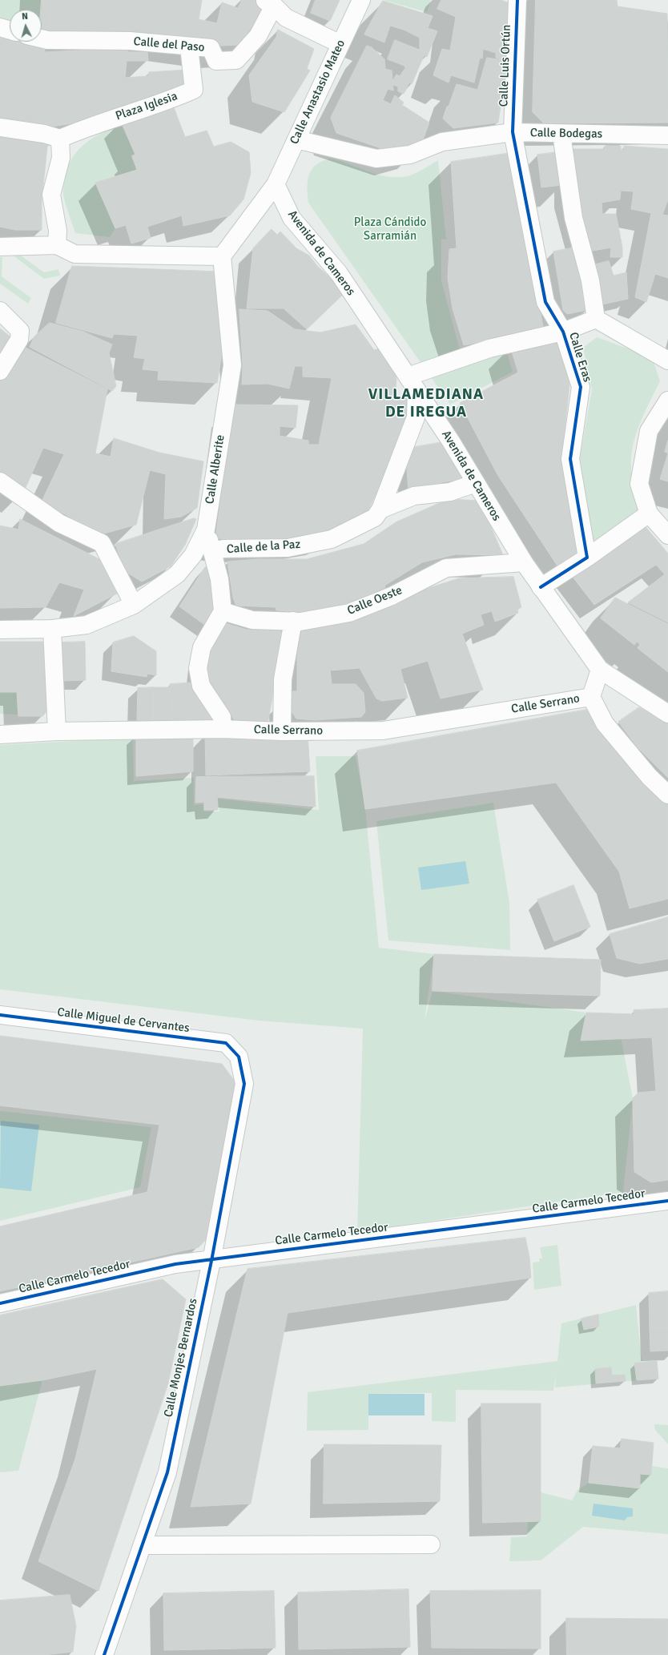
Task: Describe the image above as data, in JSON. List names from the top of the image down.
{
  "streets": {
    "street": [
      "Calle del Paso",
      "Calle Luis Ortún",
      "Calle Anastasio Mateo",
      "Plaza Iglesia",
      "Calle Bodegas",
      "Avenida de Cameros",
      "Calle Eras",
      "Calle Alberite",
      "Calle de la Paz",
      "Calle Oeste",
      "Calle Serrano",
      "Calle Miguel de Cervantes",
      "Calle Carmelo Tecedor",
      "Calle Monjes Bernardos"
    ]
  },
  "crossings": [
    ["Calle del Paso", "Plaza Iglesia"],
    ["Calle Luis Ortún", "Calle Bodegas"],
    ["Calle Luis Ortún", "Calle Eras"],
    ["Calle Anastasio Mateo", "Calle Bodegas"],
    ["Calle Anastasio Mateo", "Avenida de Cameros"],
    ["Calle Bodegas", "Calle Eras"],
    ["Avenida de Cameros", "Calle de la Paz"],
    ["Avenida de Cameros", "Calle Oeste"],
    ["Avenida de Cameros", "Calle Serrano"],
    ["Calle Miguel de Cervantes", "Calle Monjes Bernardos"],
    ["Calle Carmelo Tecedor", "Calle Monjes Bernardos"]
  ],
  "districts": ["VILLAMEDIANA DE IREGUA"],
  "parks": ["Plaza Cándido Sarramián"],
  "north": "top"
}
